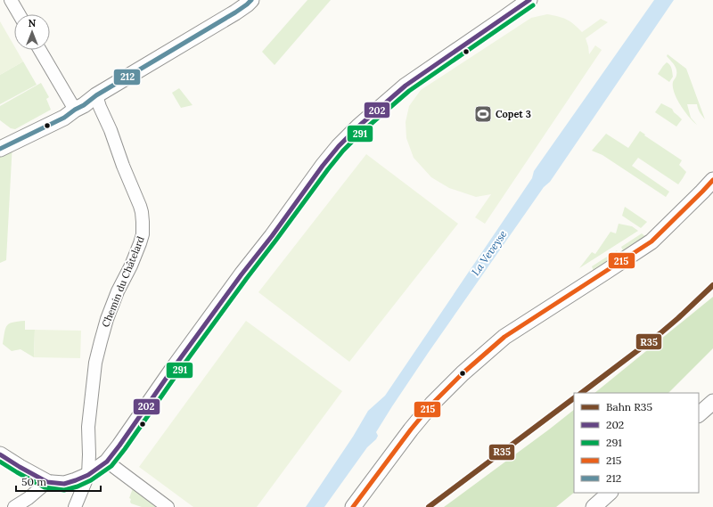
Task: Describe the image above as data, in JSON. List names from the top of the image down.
{
  "streets": {
    "street": ["Chemin du Châtelard"]
  },
  "water": ["La Veveyse"],
  "places": {
    "sports": ["Copet 3"]
  },
  "lines": [
    "transit line 202",
    "transit line 212",
    "transit line 291",
    "transit line 215",
    "rail line R35"
  ],
  "legend": [
    "Bahn R35",
    "202",
    "291",
    "215",
    "212"
  ],
  "scale_bar": "50 m",
  "north": "top"
}
